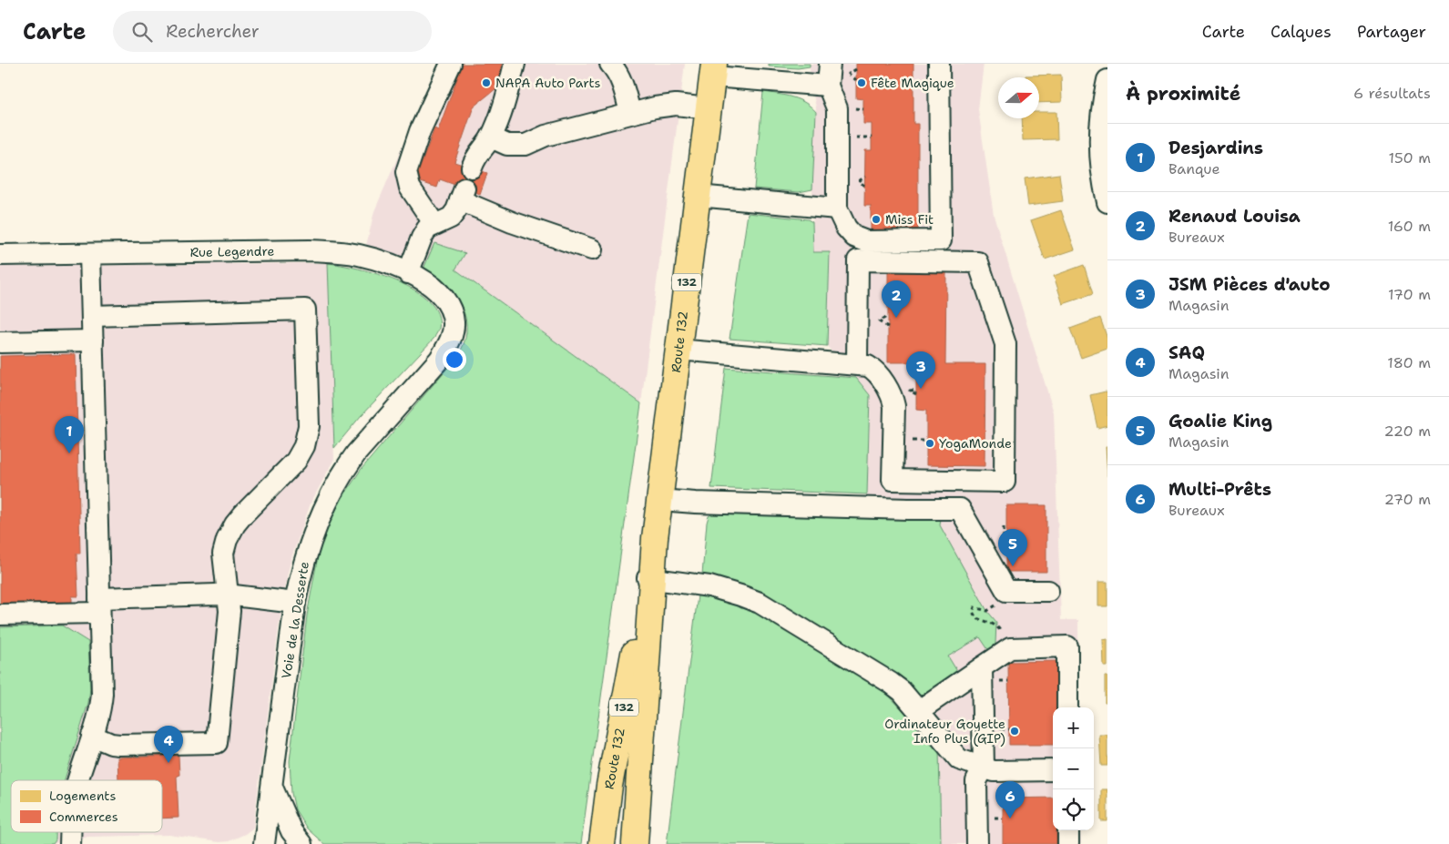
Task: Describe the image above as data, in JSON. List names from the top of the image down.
{
  "streets": {
    "highway": ["132", "Route 132"],
    "street": ["Rue Legendre", "Voie de la Desserte"]
  },
  "crossings": [
    ["Rue Legendre", "Voie de la Desserte"]
  ],
  "places": [
    "NAPA Auto Parts",
    "Fête Magique",
    "Miss Fit",
    "YogaMonde",
    "Ordinateur Goyette Info Plus (GIP)"
  ],
  "legend": ["Logements", "Commerces"],
  "north": "right",
  "page": {
    "header": "Carte",
    "search": "Rechercher",
    "nav": ["Carte", "Calques", "Partager"],
    "heading": ["À proximité", "6 résultats"],
    "list": [
      {
        "mark": "1",
        "name": "Desjardins",
        "note": "Banque",
        "value": "150 m"
      },
      {
        "mark": "2",
        "name": "Renaud Louisa",
        "note": "Bureaux",
        "value": "160 m"
      },
      {
        "mark": "3",
        "name": "JSM Pièces d'auto",
        "note": "Magasin",
        "value": "170 m"
      },
      {
        "mark": "4",
        "name": "SAQ",
        "note": "Magasin",
        "value": "180 m"
      },
      {
        "mark": "5",
        "name": "Goalie King",
        "note": "Magasin",
        "value": "220 m"
      },
      {
        "mark": "6",
        "name": "Multi-Prêts",
        "note": "Bureaux",
        "value": "270 m"
      }
    ],
    "pins": [
      "2",
      "3",
      "1",
      "5",
      "4",
      "6"
    ],
    "map_buttons": ["+", "−"]
  }
}
